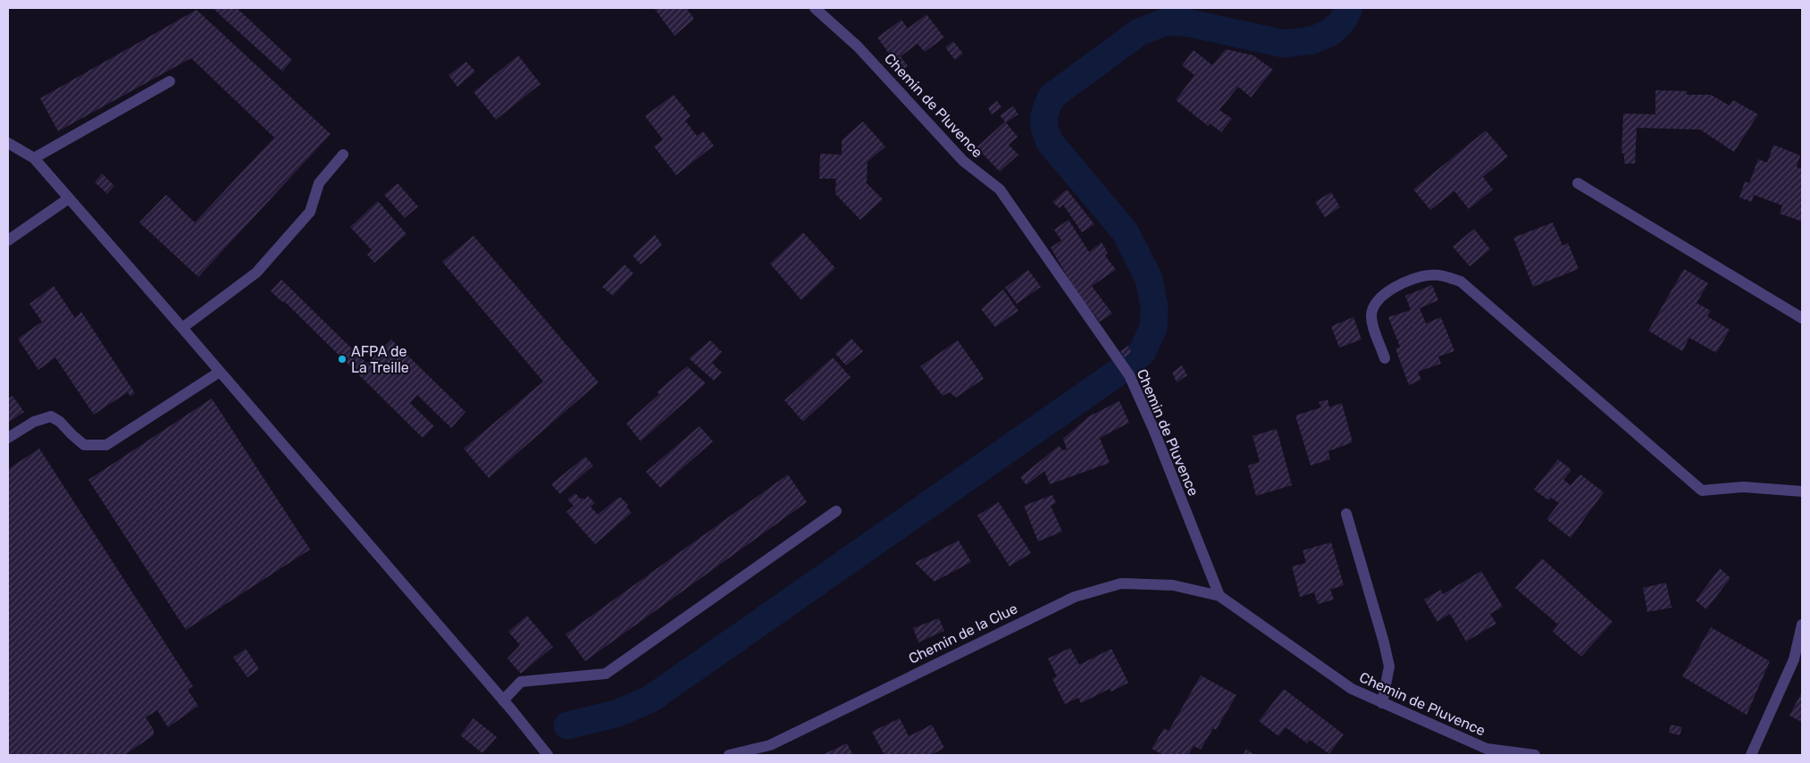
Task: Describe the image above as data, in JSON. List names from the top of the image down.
{
  "streets": {
    "street": ["Chemin de Pluvence", "Chemin de la Clue"]
  },
  "crossings": [
    ["Chemin de Pluvence", "Chemin de la Clue"]
  ],
  "places": ["AFPA de La Treille"]
}
